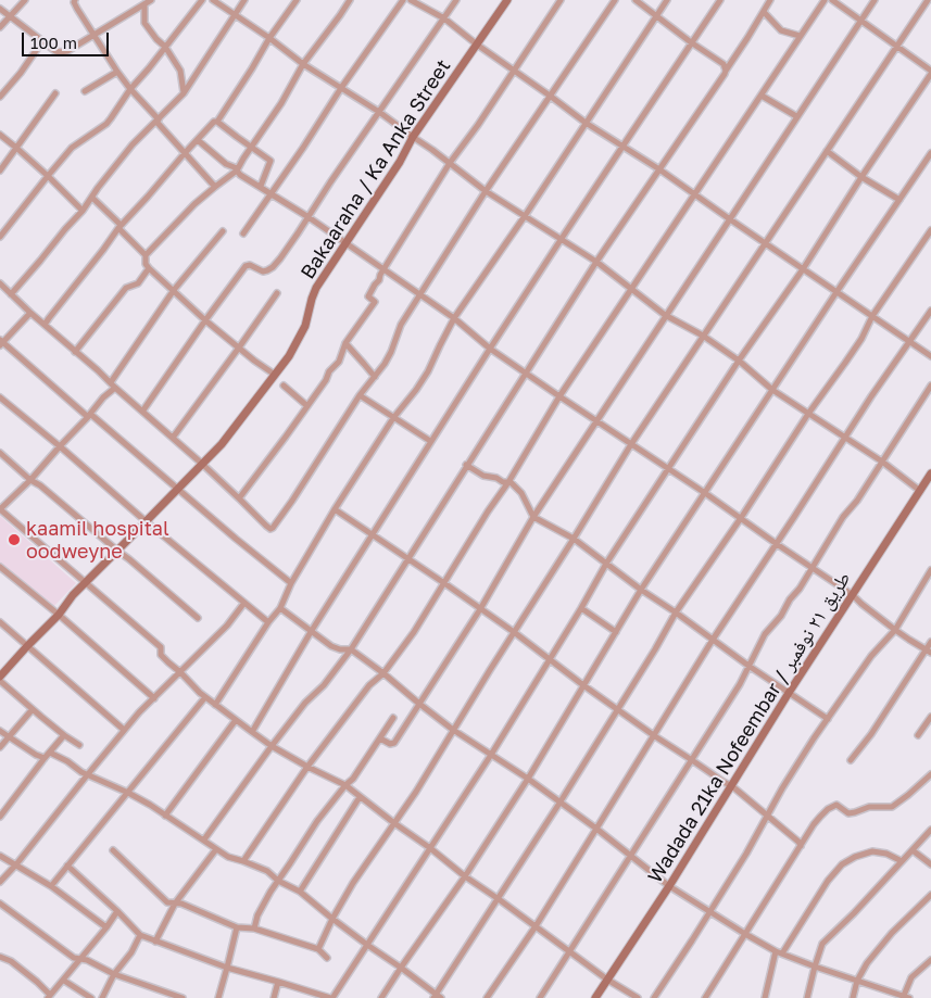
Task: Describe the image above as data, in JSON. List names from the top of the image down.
{
  "streets": {
    "street": ["Bakaaraha / Ka Anka Street", "Wadada 21ka Nofeembar / طريق ٢١ نوفمبر"]
  },
  "places": ["kaamil hospital oodweyne"],
  "scale_bar": "100 m"
}
